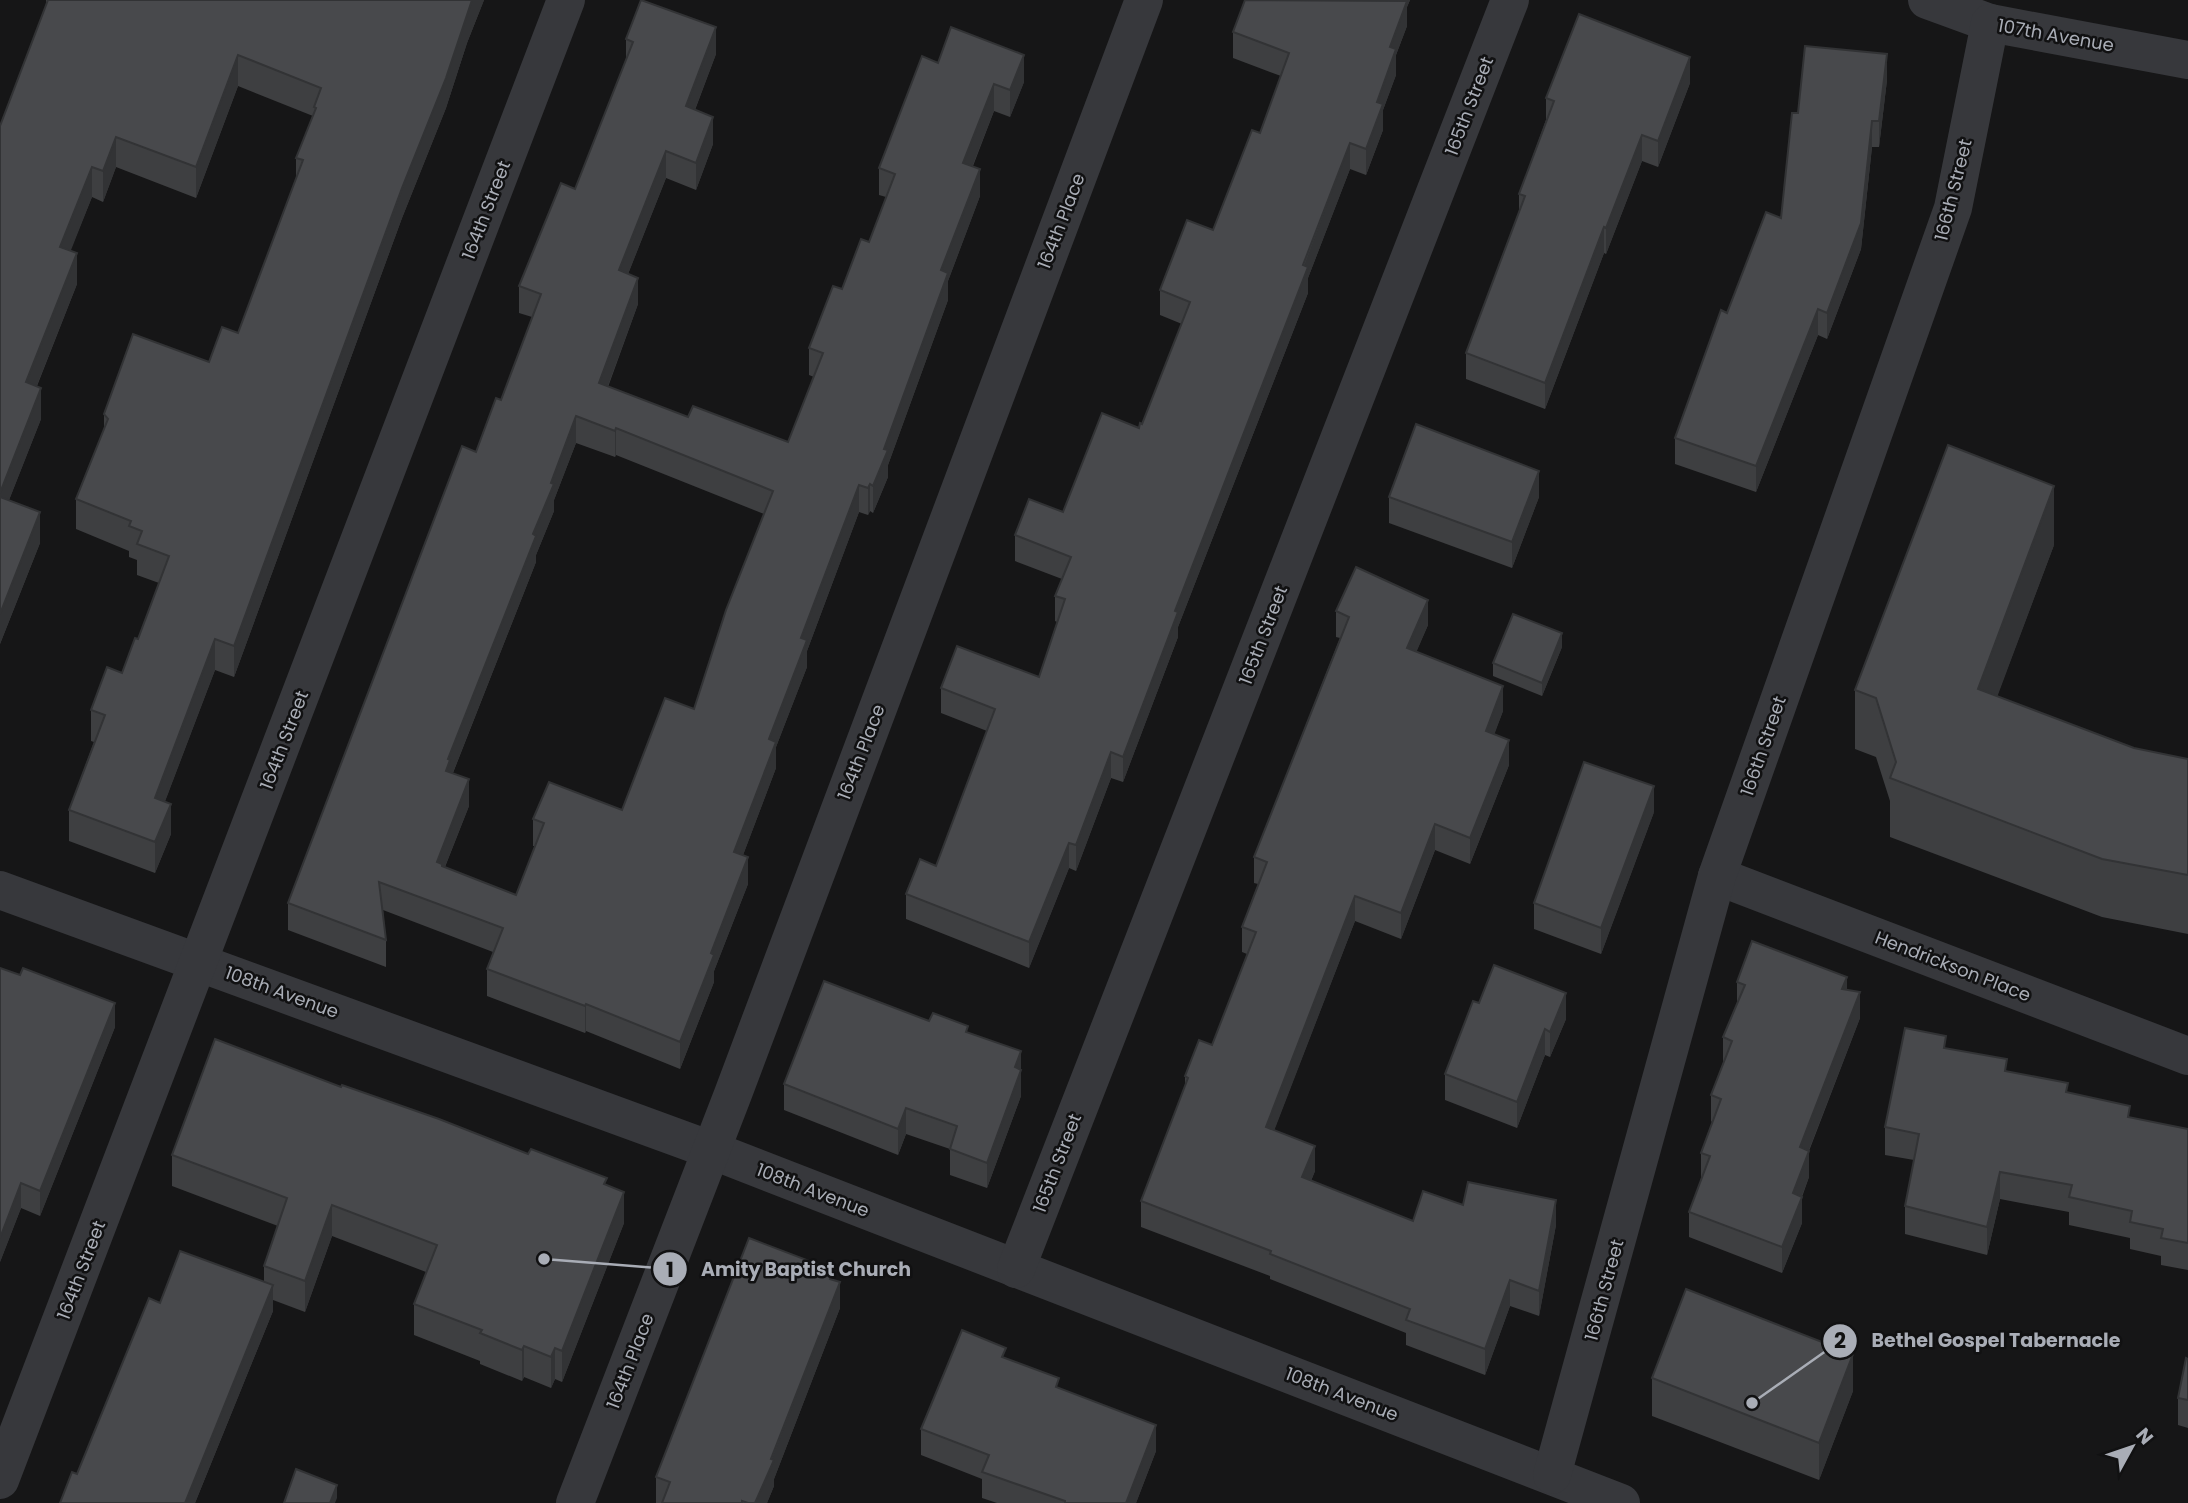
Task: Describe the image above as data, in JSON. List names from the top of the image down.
{
  "streets": {
    "street": [
      "107th Avenue",
      "165th Street",
      "166th Street",
      "164th Street",
      "164th Place",
      "Hendrickson Place",
      "108th Avenue"
    ]
  },
  "crossings": [
    ["107th Avenue", "166th Street"],
    ["165th Street", "108th Avenue"],
    ["166th Street", "Hendrickson Place"],
    ["166th Street", "108th Avenue"],
    ["164th Street", "108th Avenue"],
    ["164th Place", "108th Avenue"]
  ],
  "places": ["Amity Baptist Church", "Bethel Gospel Tabernacle"],
  "north": "top right"
}
